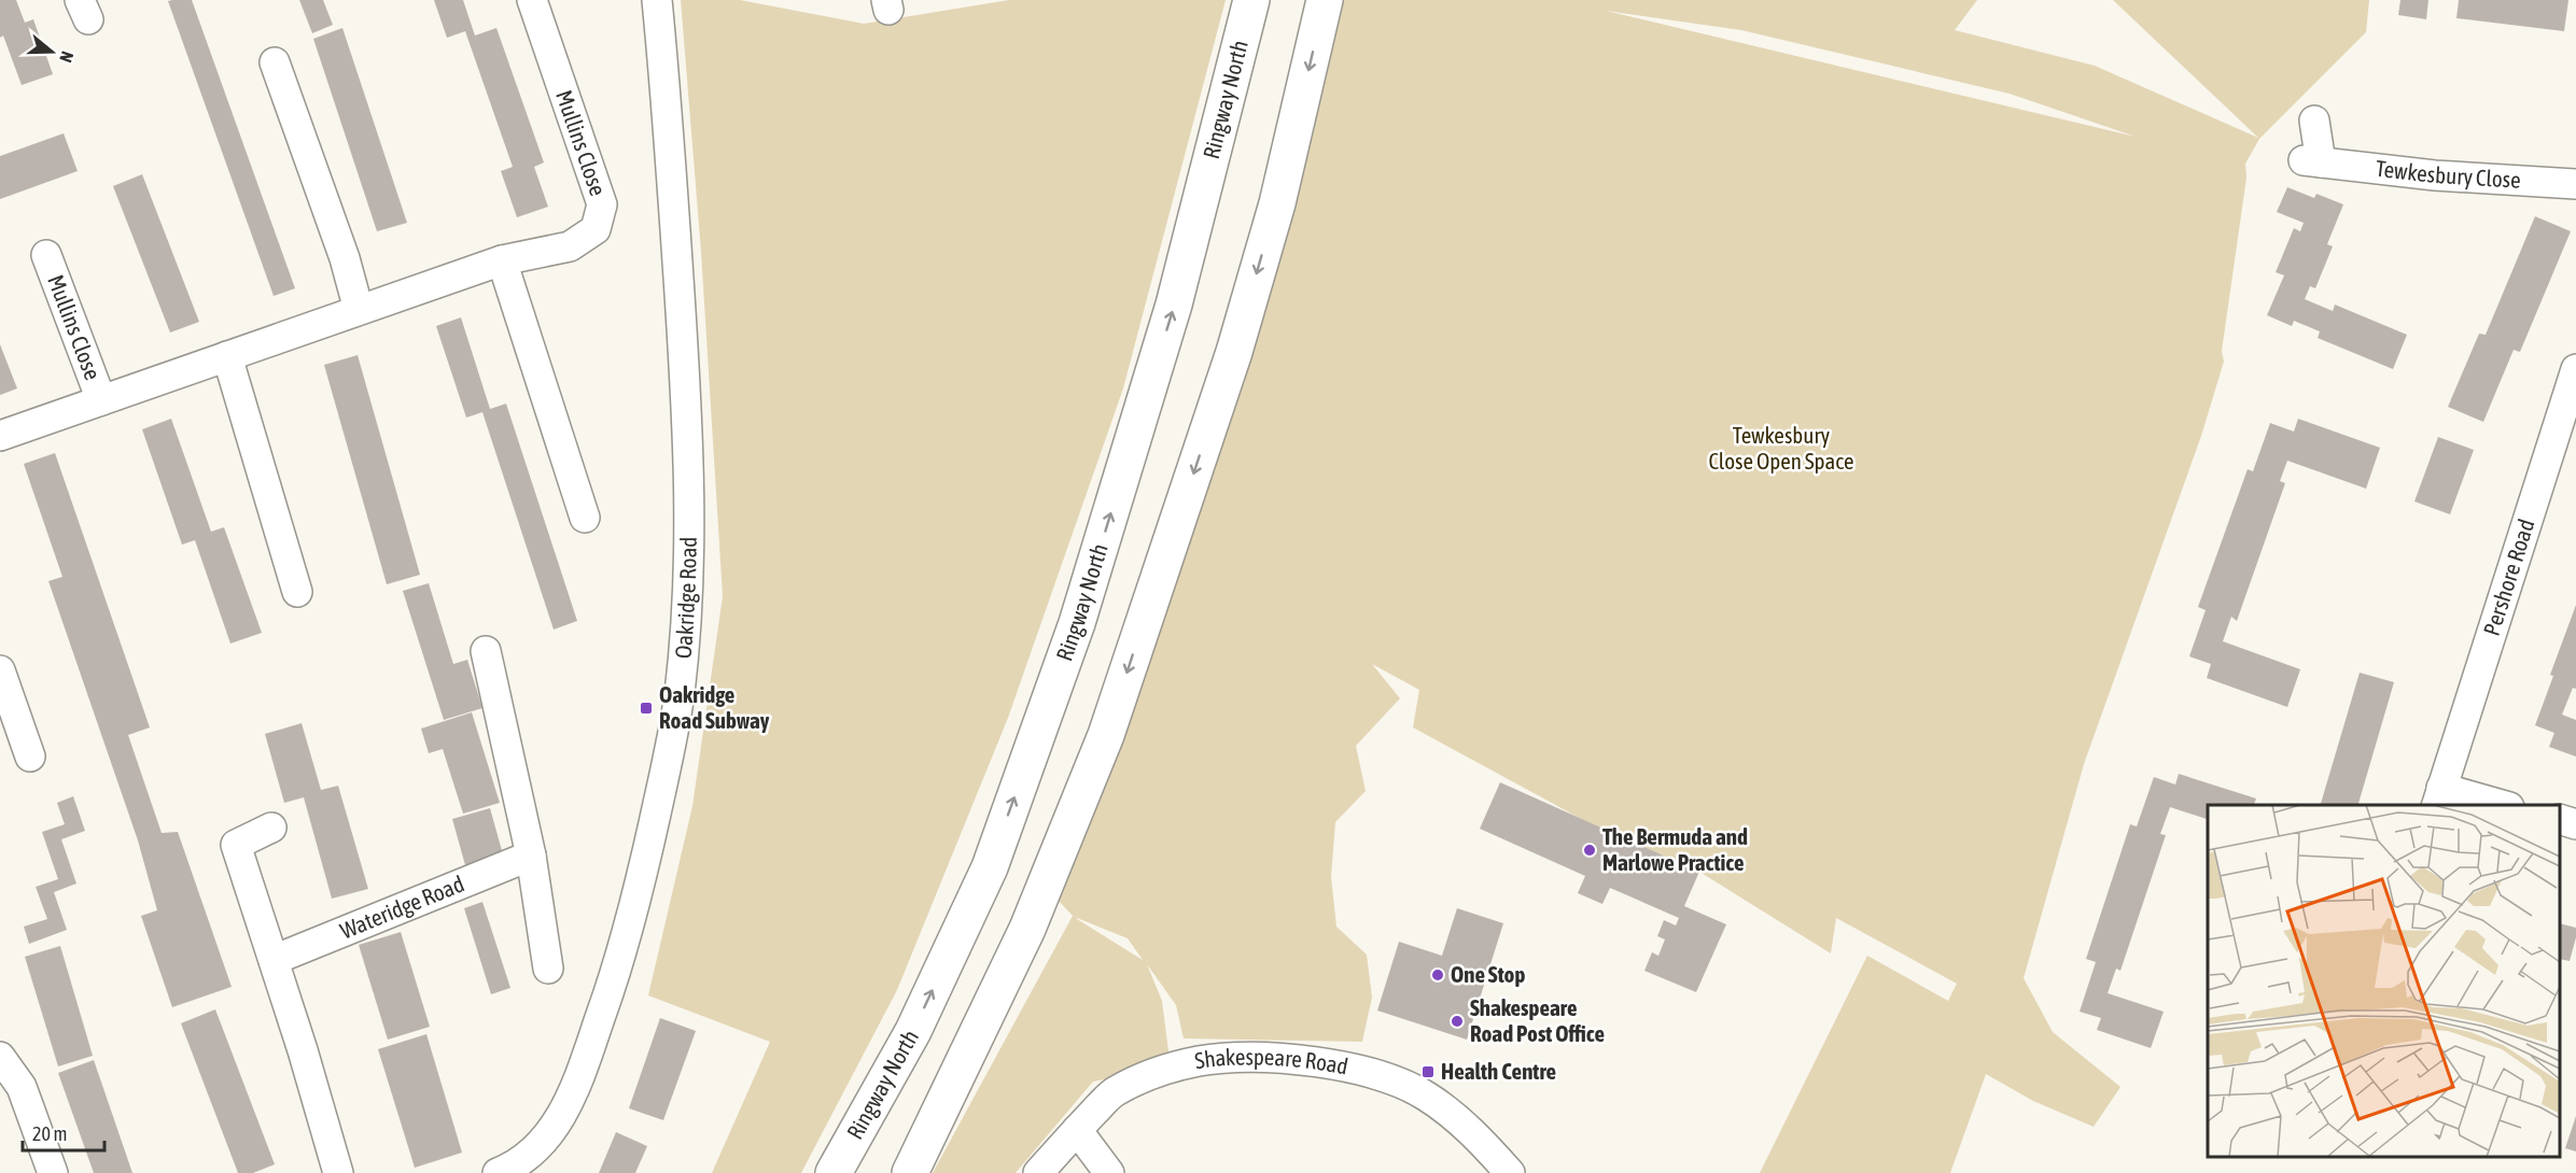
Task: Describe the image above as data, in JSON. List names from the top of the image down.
{
  "streets": {
    "highway": ["Ringway North"],
    "street": [
      "Mullins Close",
      "Tewkesbury Close",
      "Pershore Road",
      "Oakridge Road",
      "Wateridge Road",
      "Shakespeare Road"
    ]
  },
  "parks": ["Tewkesbury Close Open Space"],
  "places": {
    "transit": ["Oakridge Road Subway", "Health Centre"],
    "other": ["The Bermuda and Marlowe Practice", "One Stop", "Shakespeare Road Post Office"]
  },
  "scale_bar": "20 m",
  "north": "right"
}
